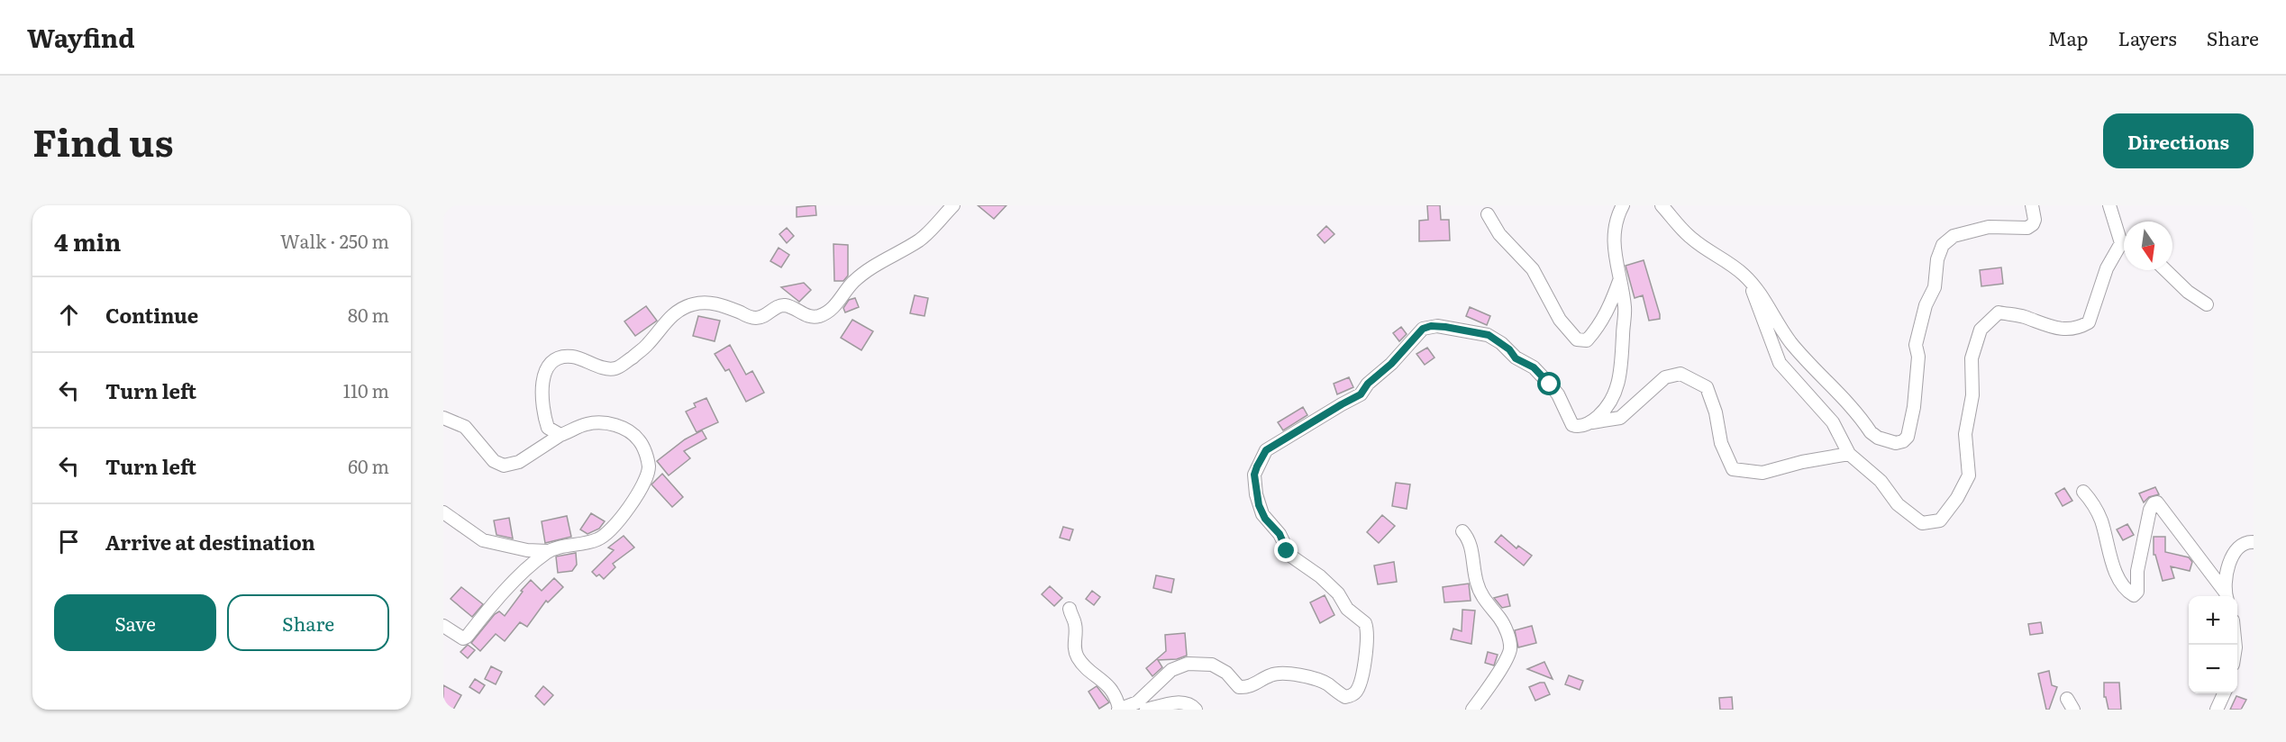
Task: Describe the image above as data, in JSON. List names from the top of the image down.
{
  "north": "bottom",
  "page": {
    "header": "Wayfind",
    "nav": ["Map", "Layers", "Share"],
    "title": "Find us",
    "buttons": [
      "Directions",
      ["Save", "Share"]
    ],
    "heading": ["4 min", "Walk · 250 m"],
    "list": [
      ["Continue", "80 m"],
      ["Turn left", "110 m"],
      ["Turn left", "60 m"],
      "Arrive at destination"
    ],
    "map_buttons": ["+", "−"]
  }
}
